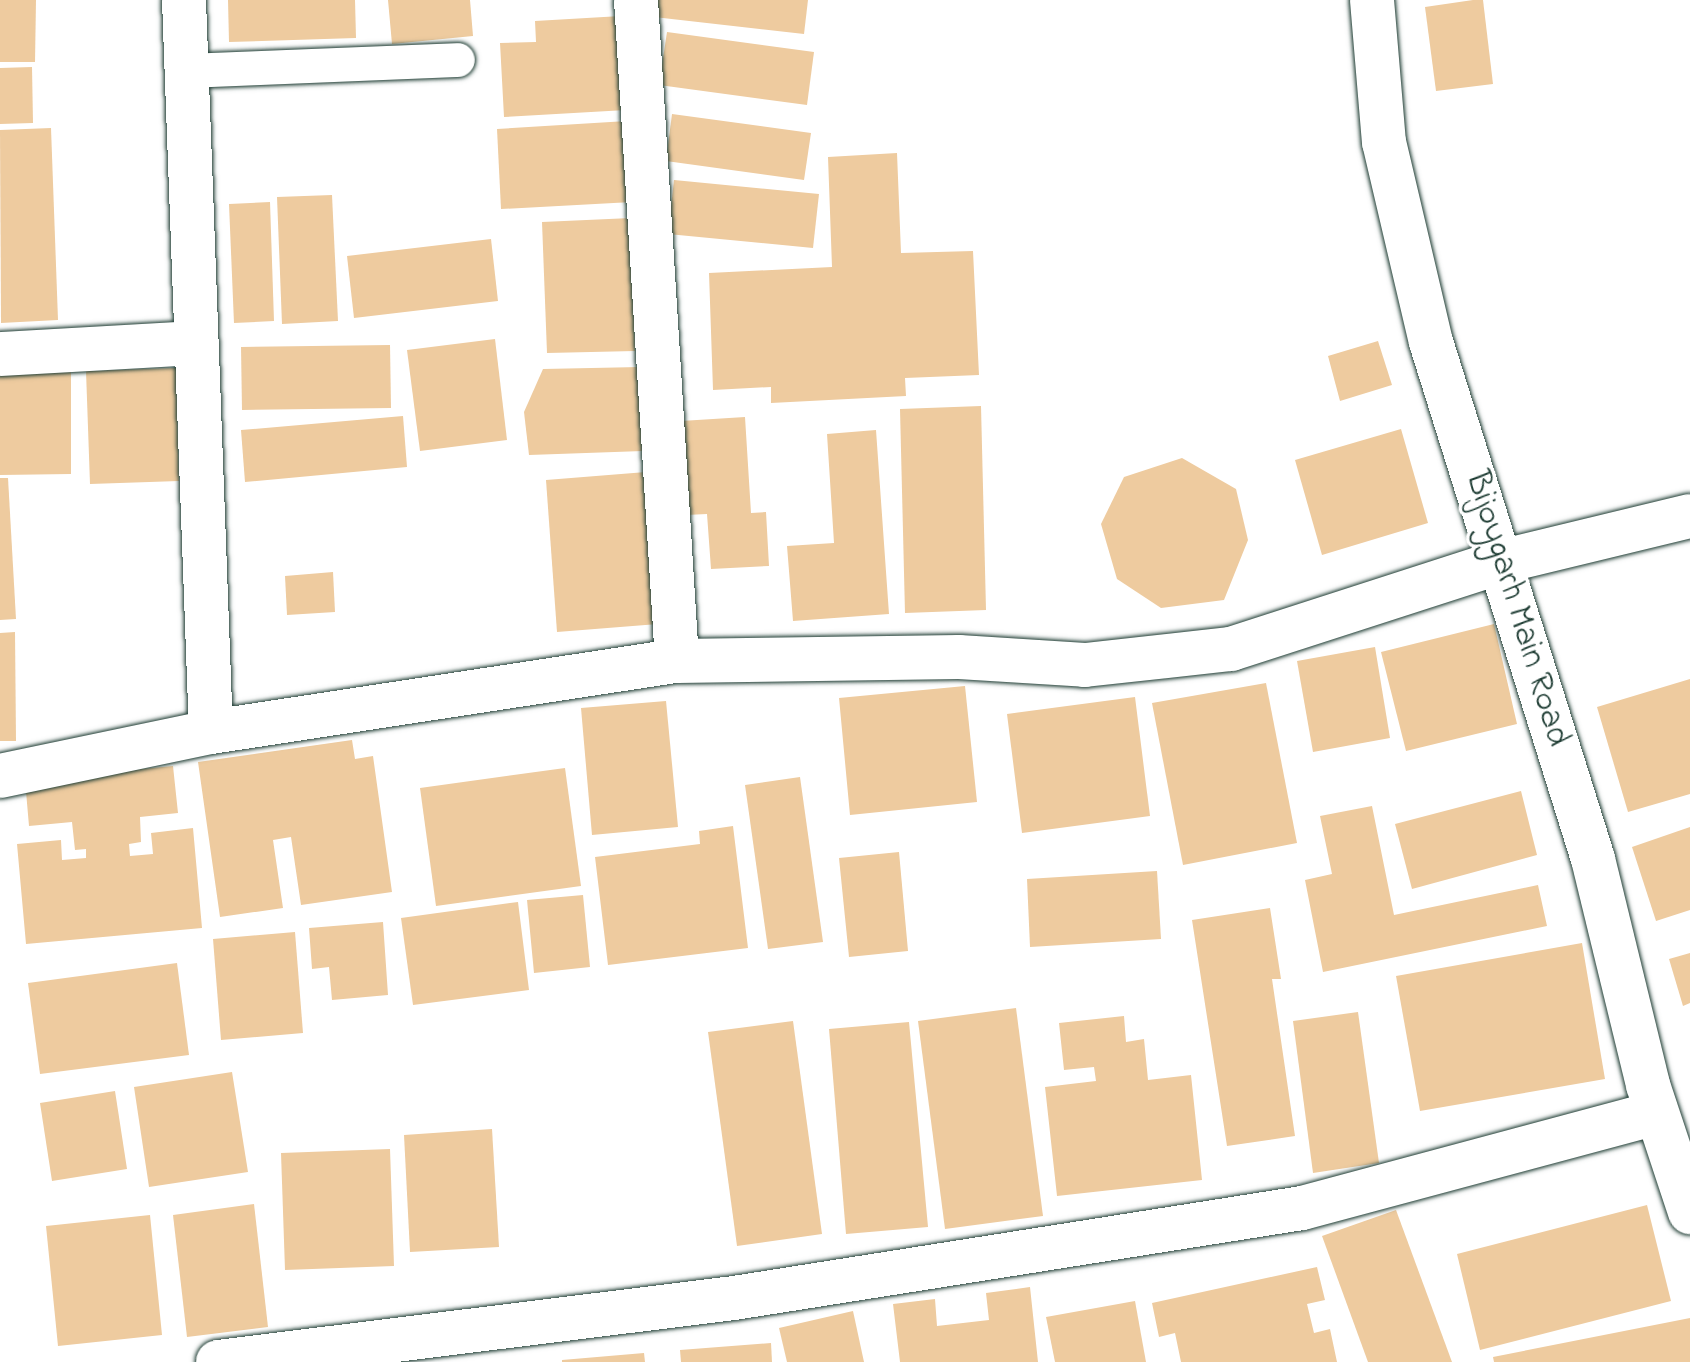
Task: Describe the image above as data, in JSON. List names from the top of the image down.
{
  "streets": {
    "street": ["Bijoygarh Main Road"]
  }
}
